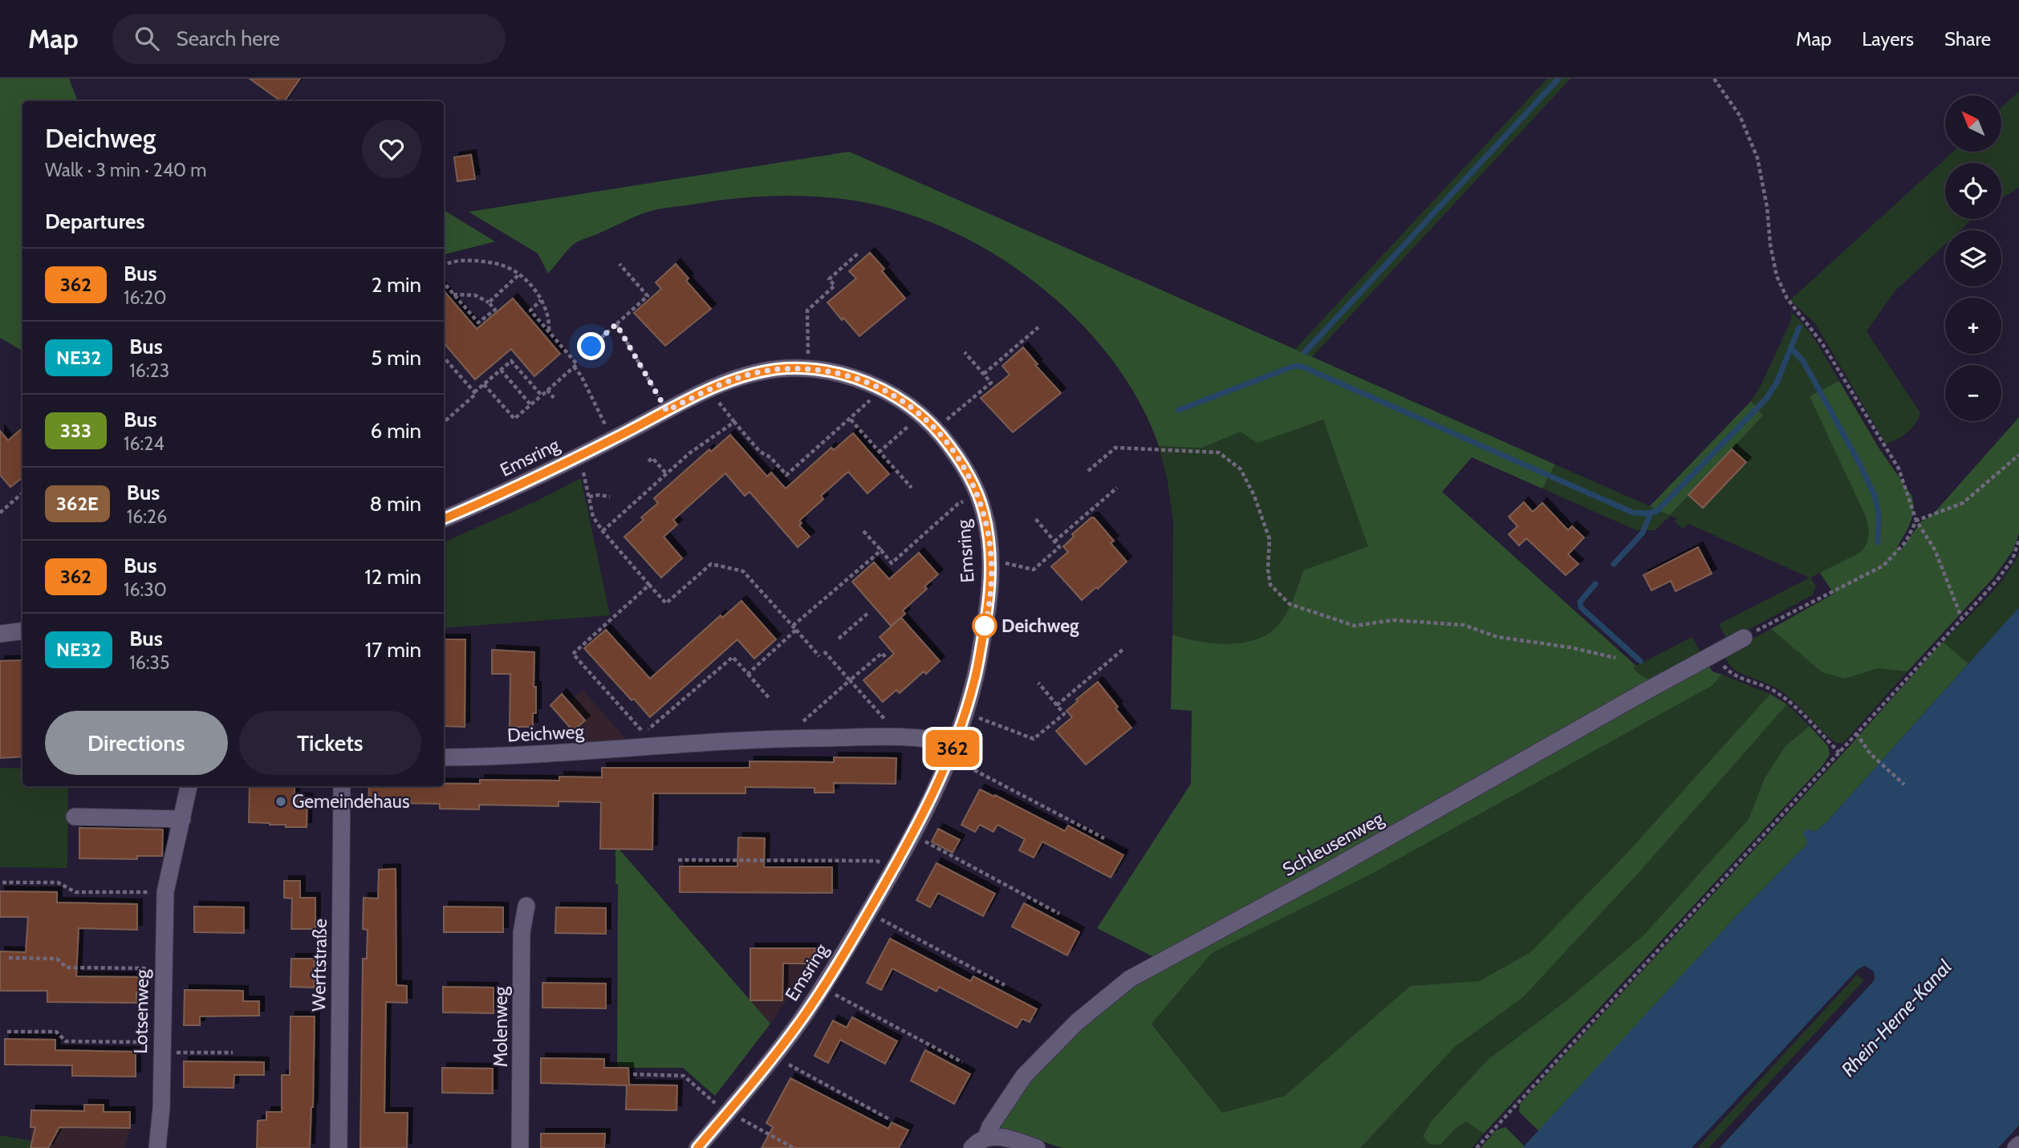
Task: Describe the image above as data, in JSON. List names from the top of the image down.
{
  "streets": {
    "street": [
      "Emsring",
      "Deichweg",
      "Schleusenweg",
      "Werftstraße",
      "Lotsenweg",
      "Molenweg"
    ]
  },
  "crossings": [
    ["Emsring", "Deichweg"]
  ],
  "water": ["Rhein-Herne-Kanal"],
  "places": ["Deichweg", "Gemeindehaus"],
  "lines": ["bus line 362"],
  "north": "top left",
  "page": {
    "header": "Map",
    "search": "Search here",
    "nav": ["Map", "Layers", "Share"],
    "on_map": "362",
    "map_buttons": ["+", "−"],
    "heading": [
      ["Deichweg", "Walk · 3 min · 240 m"],
      "Departures"
    ],
    "list": [
      {
        "mark": "362",
        "name": "Bus",
        "note": "16:20",
        "value": "2 min"
      },
      {
        "mark": "NE32",
        "name": "Bus",
        "note": "16:23",
        "value": "5 min"
      },
      {
        "mark": "333",
        "name": "Bus",
        "note": "16:24",
        "value": "6 min"
      },
      {
        "mark": "362E",
        "name": "Bus",
        "note": "16:26",
        "value": "8 min"
      },
      {
        "mark": "362",
        "name": "Bus",
        "note": "16:30",
        "value": "12 min"
      },
      {
        "mark": "NE32",
        "name": "Bus",
        "note": "16:35",
        "value": "17 min"
      }
    ],
    "buttons": ["Directions", "Tickets"]
  }
}
